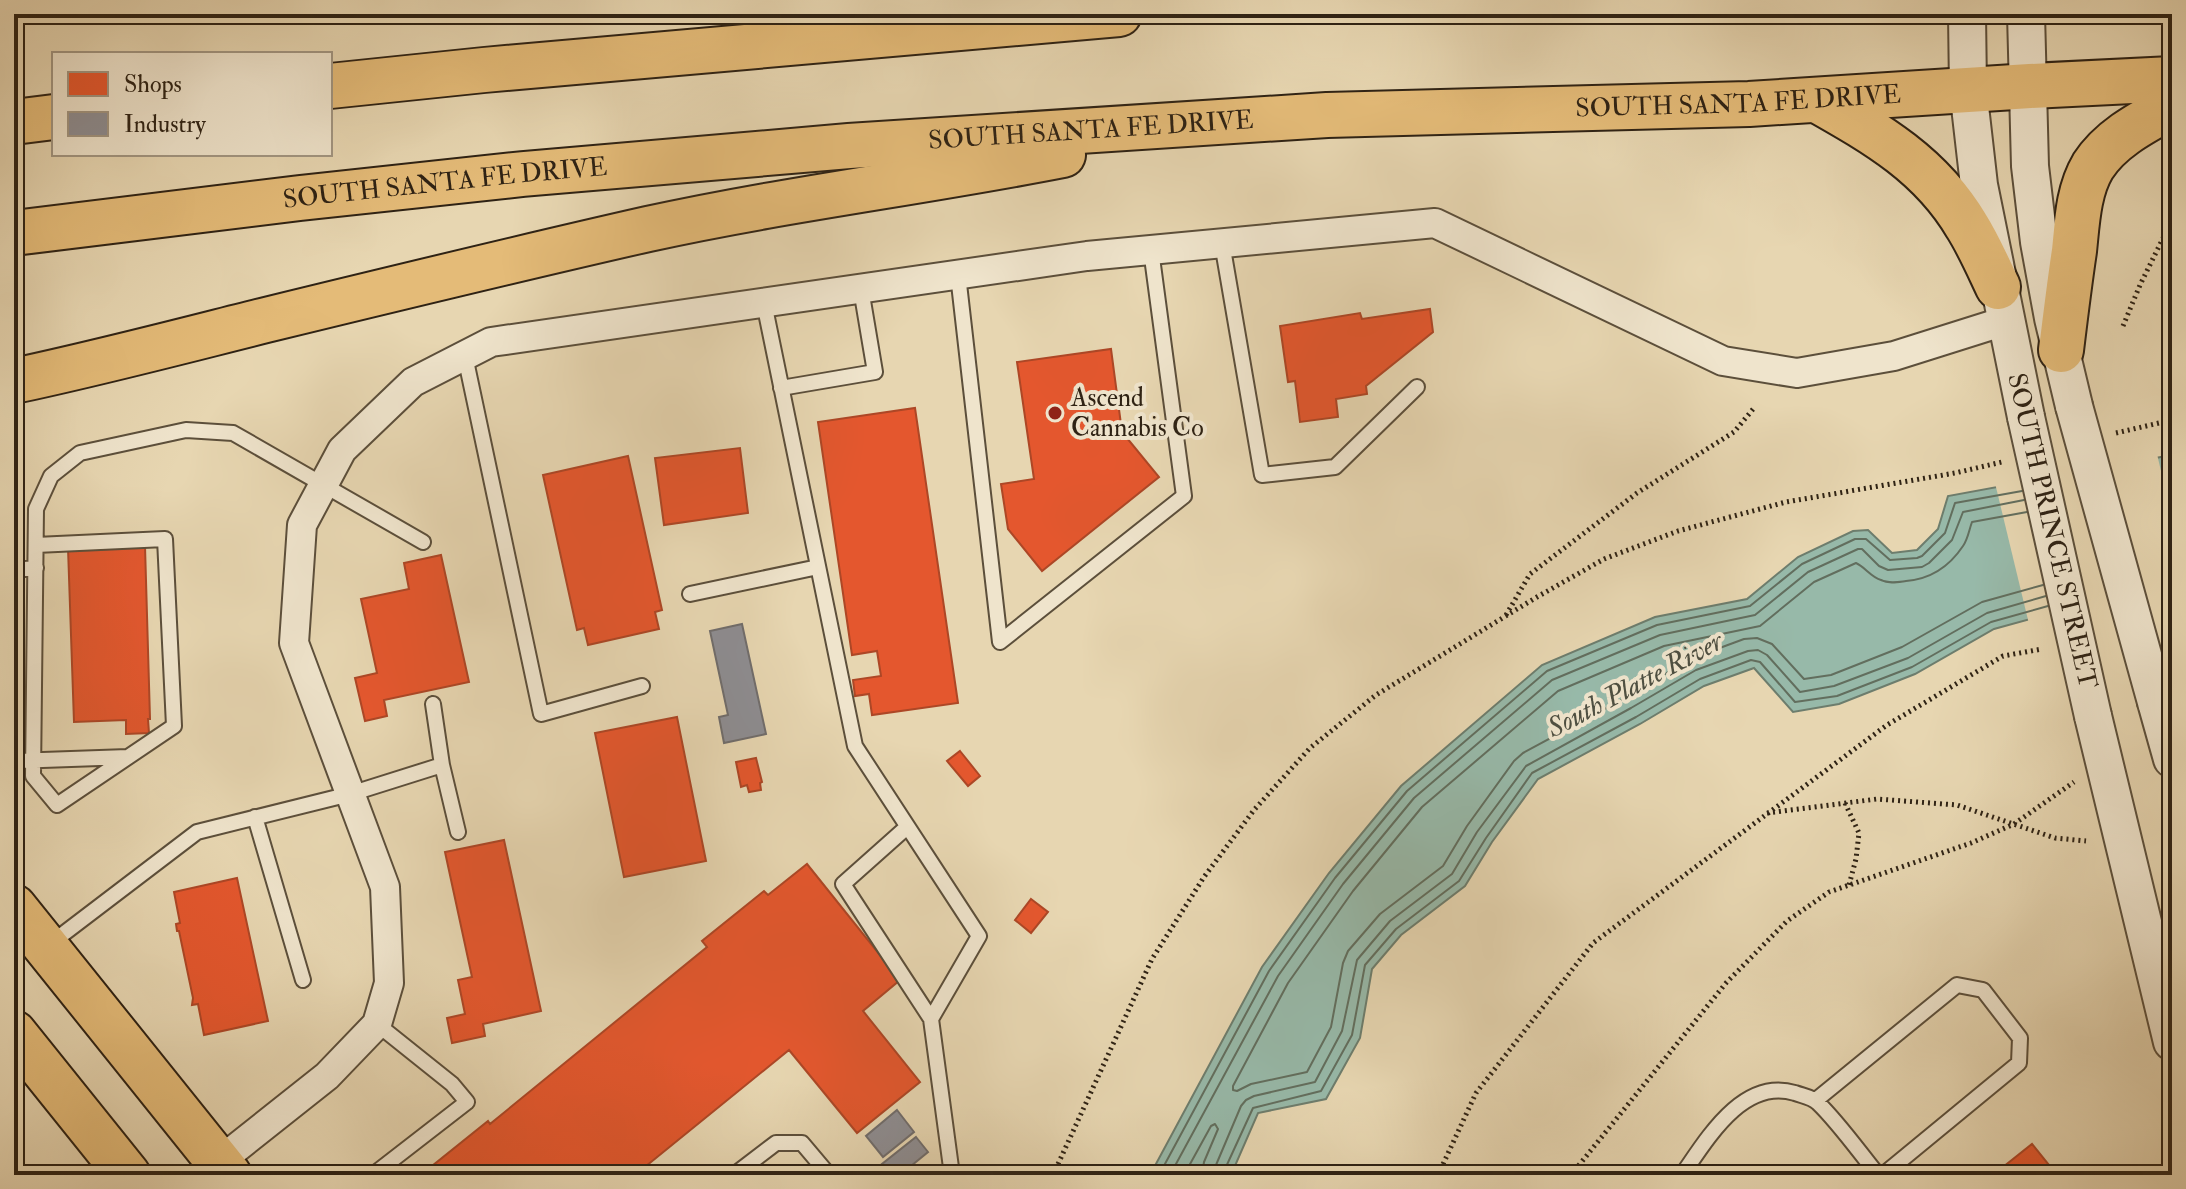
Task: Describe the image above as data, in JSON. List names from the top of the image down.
{
  "streets": {
    "main road": ["SOUTH SANTA FE DRIVE"],
    "street": ["SOUTH PRINCE STREET"]
  },
  "crossings": [
    ["SOUTH SANTA FE DRIVE", "SOUTH PRINCE STREET"]
  ],
  "water": ["South Platte River"],
  "places": ["Ascend Cannabis Co"],
  "legend": ["Shops", "Industry"]
}
